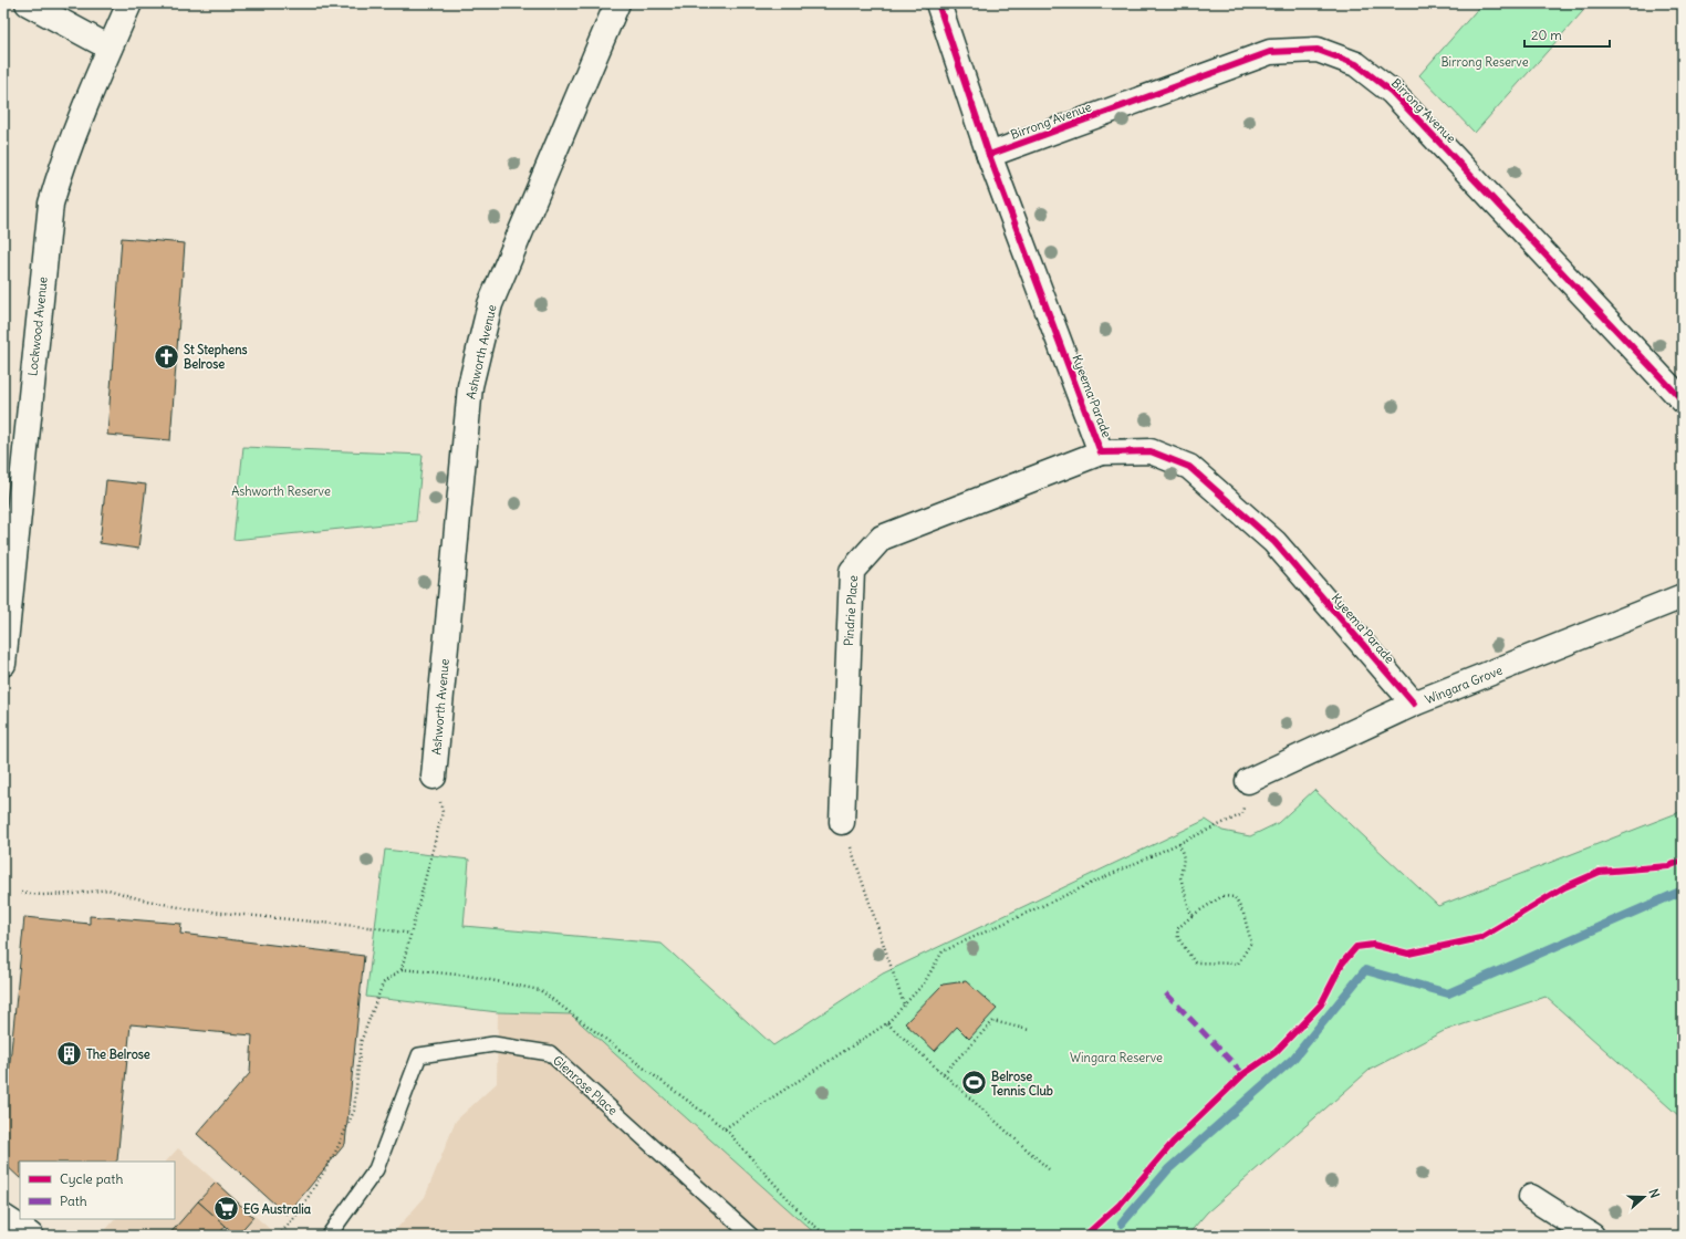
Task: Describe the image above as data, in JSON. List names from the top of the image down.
{
  "streets": {
    "street": [
      "Birrong Avenue",
      "Lockwood Avenue",
      "Ashworth Avenue",
      "Kyeema Parade",
      "Pindrie Place",
      "Wingara Grove"
    ],
    "lane": ["Glenrose Place"]
  },
  "crossings": [
    ["Birrong Avenue", "Kyeema Parade"],
    ["Kyeema Parade", "Pindrie Place"],
    ["Kyeema Parade", "Wingara Grove"]
  ],
  "parks": ["Birrong Reserve", "Ashworth Reserve", "Wingara Reserve"],
  "places": {
    "church": ["St Stephens Belrose"],
    "building": ["The Belrose"],
    "sports": ["Belrose Tennis Club"],
    "supermarket": ["EG Australia"]
  },
  "legend": ["Cycle path", "Path"],
  "scale_bar": "20 m",
  "north": "right"
}
